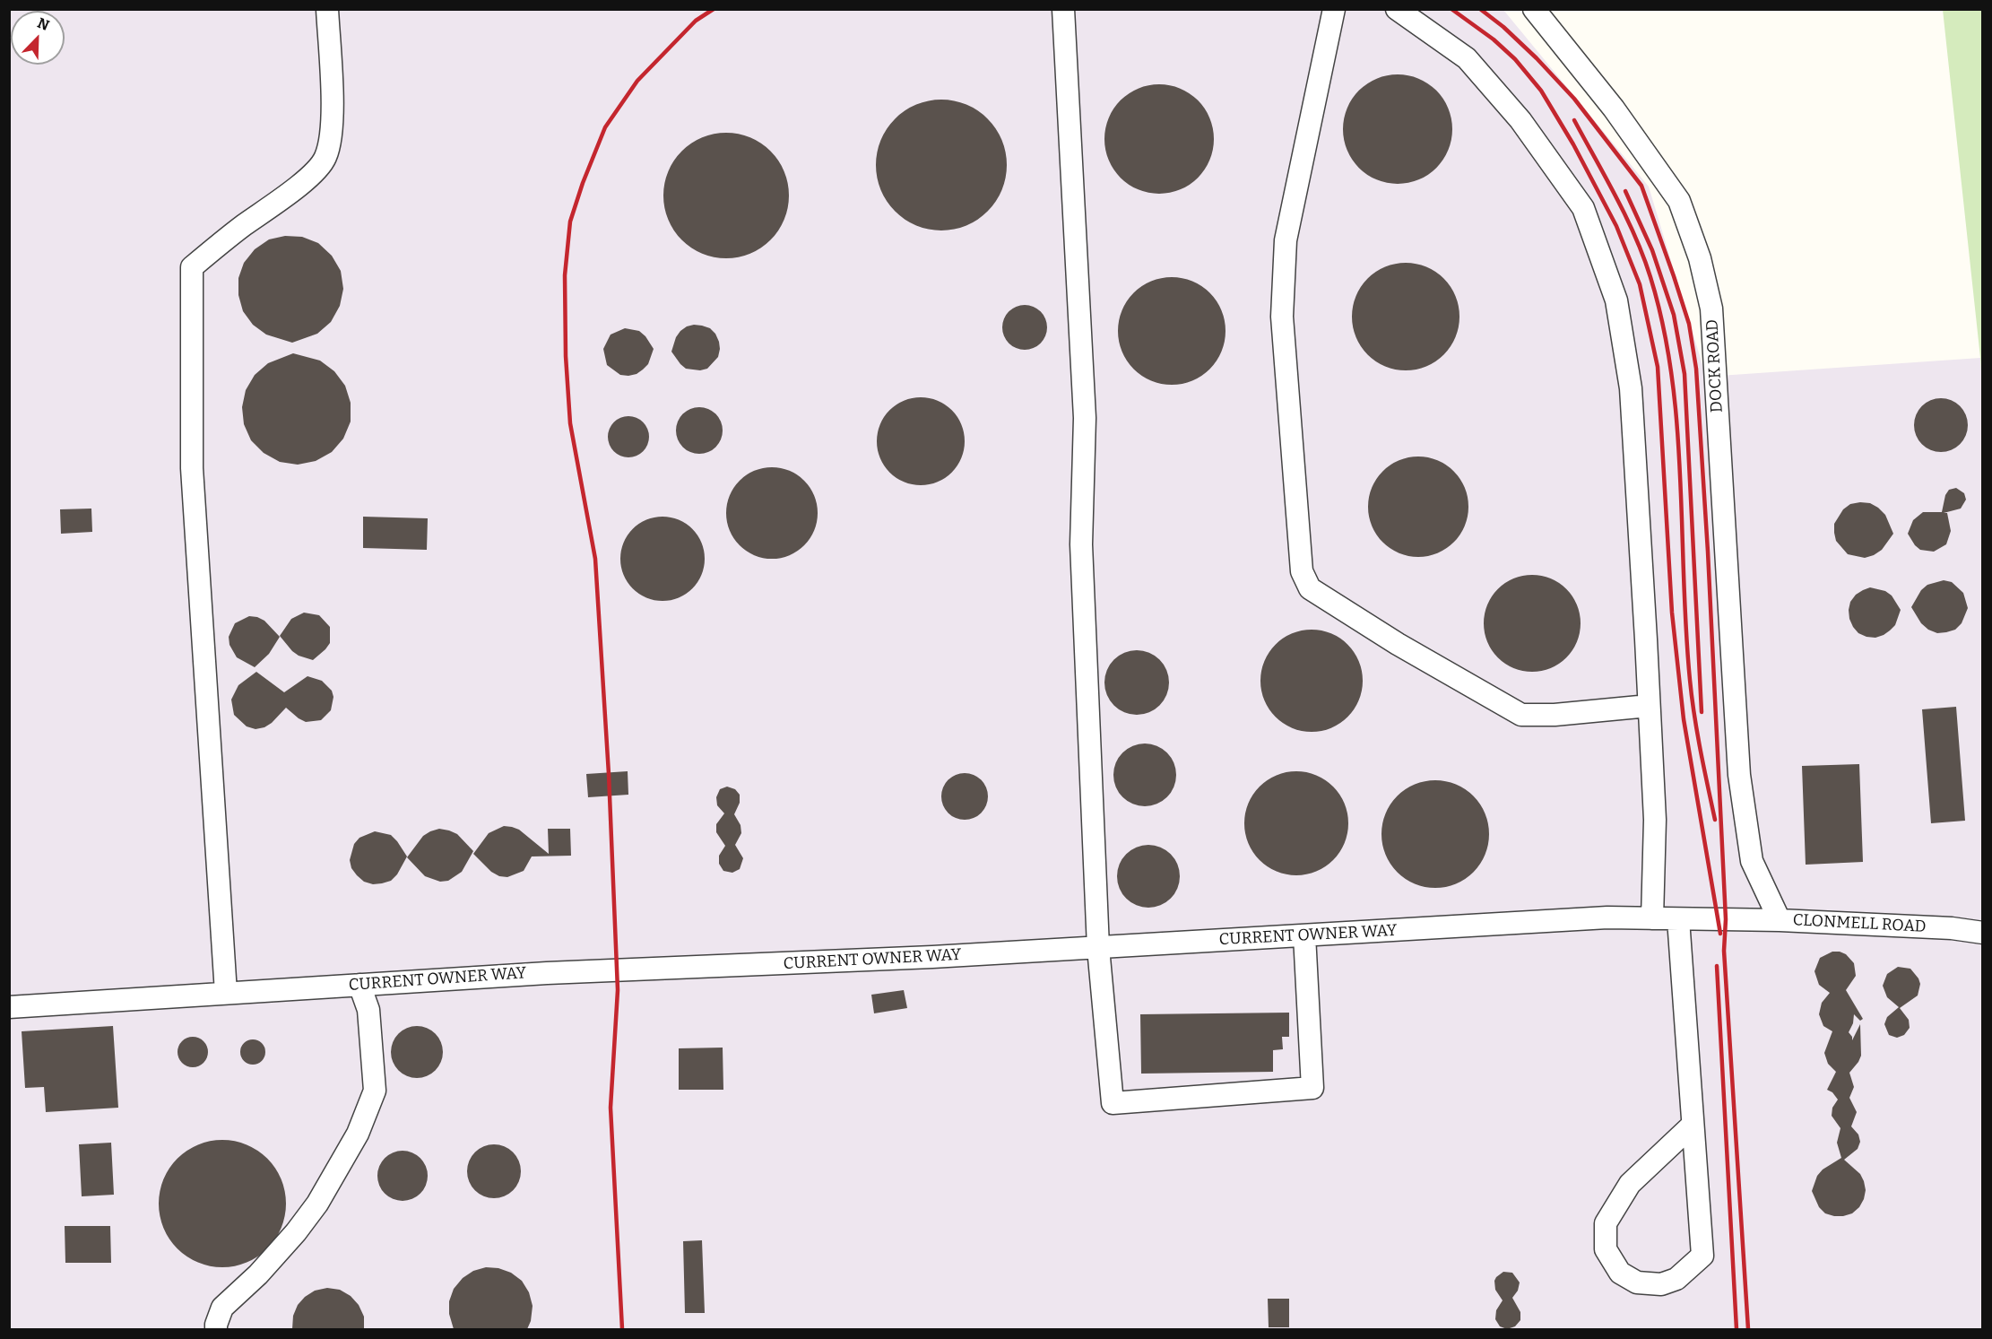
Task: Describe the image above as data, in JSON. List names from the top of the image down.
{
  "streets": {
    "street": ["DOCK ROAD", "CLONMELL ROAD", "CURRENT OWNER WAY"]
  },
  "crossings": [
    ["DOCK ROAD", "CLONMELL ROAD"],
    ["CLONMELL ROAD", "CURRENT OWNER WAY"]
  ],
  "north": "top right"
}
